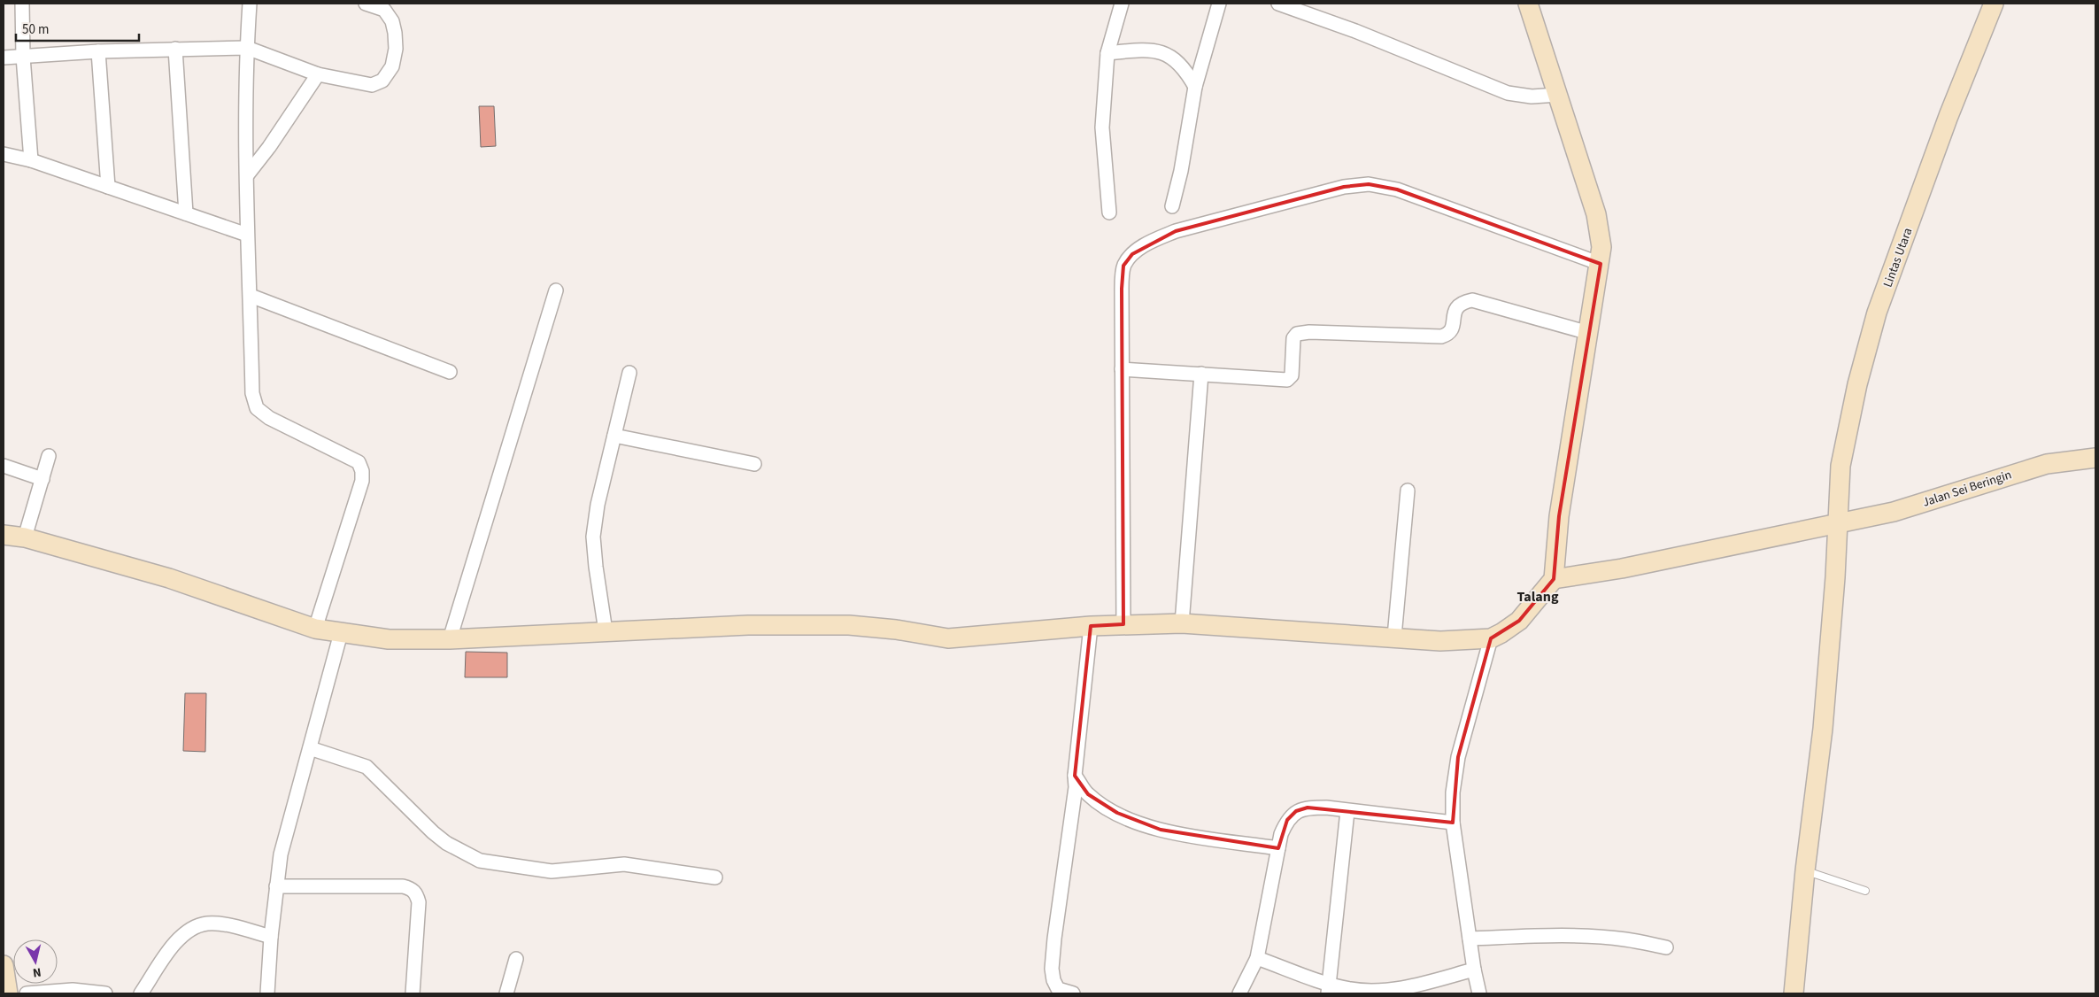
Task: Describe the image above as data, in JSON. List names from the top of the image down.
{
  "streets": {
    "street": ["Lintas Utara", "Jalan Sei Beringin"]
  },
  "crossings": [
    ["Lintas Utara", "Jalan Sei Beringin"]
  ],
  "districts": ["Talang"],
  "scale_bar": "50 m",
  "north": "bottom"
}
